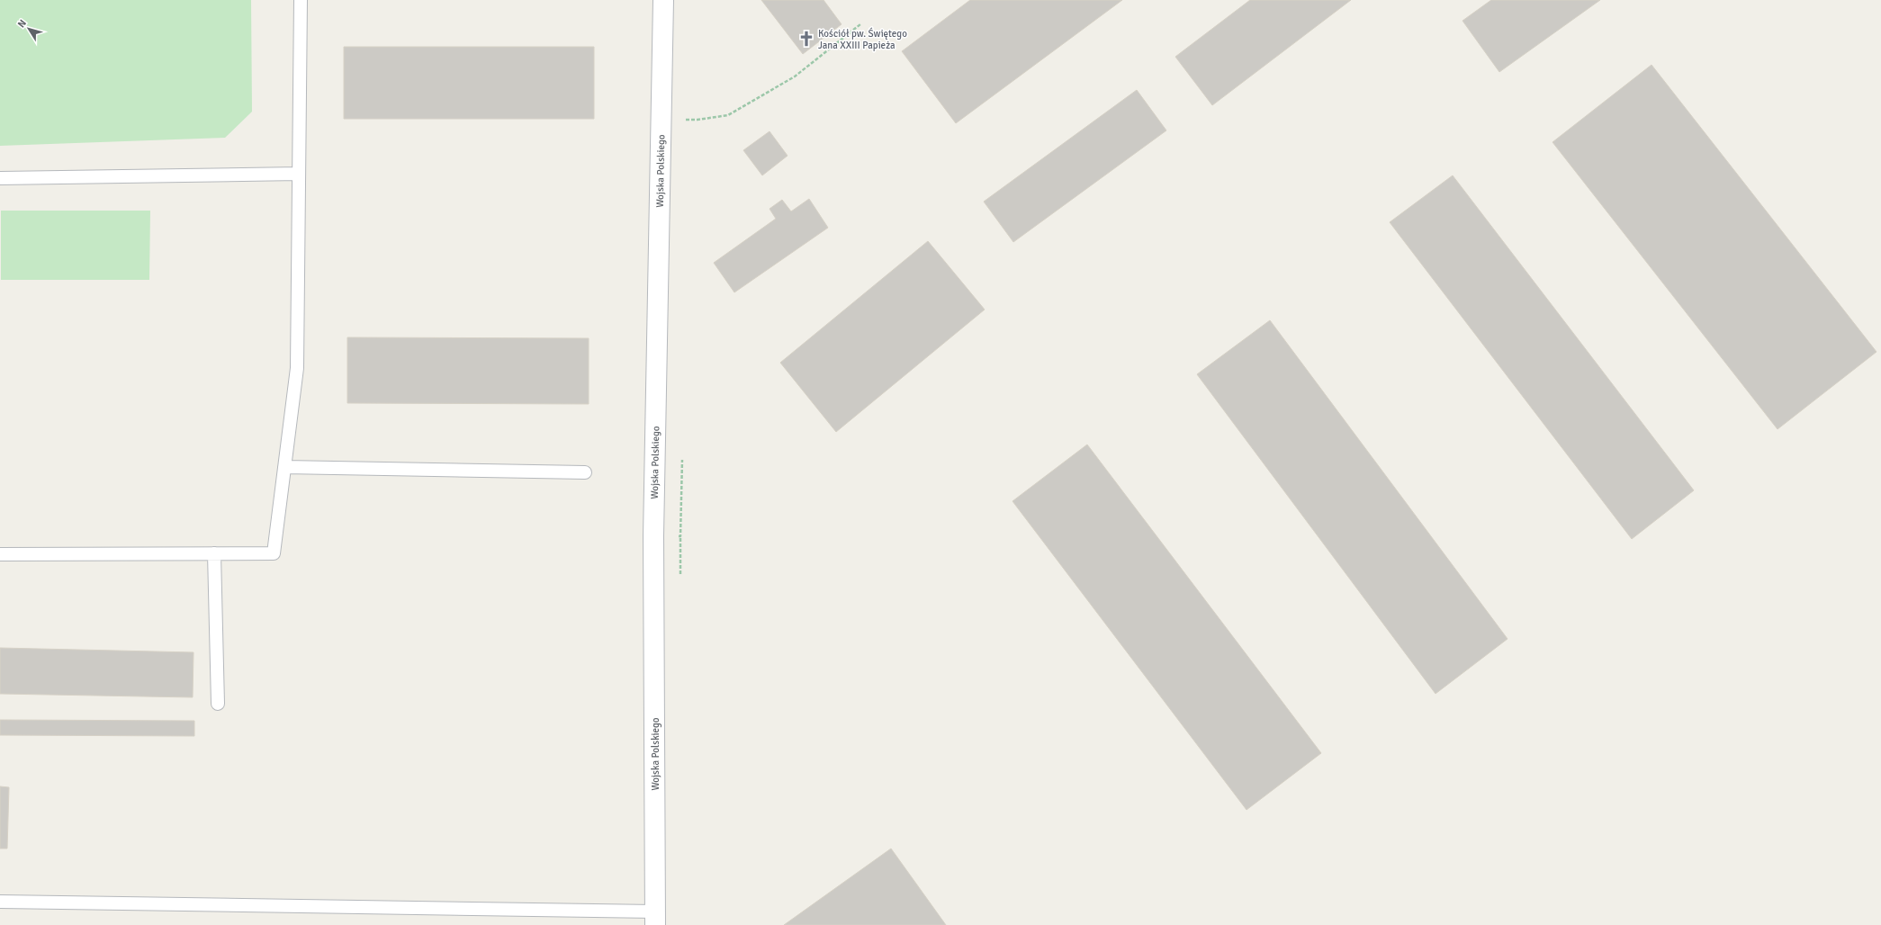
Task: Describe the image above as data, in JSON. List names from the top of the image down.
{
  "streets": {
    "street": ["Wojska Polskiego"]
  },
  "places": {
    "church": ["Kościół pw. Świętego Jana XXIII Papieża"]
  },
  "north": "top left"
}
